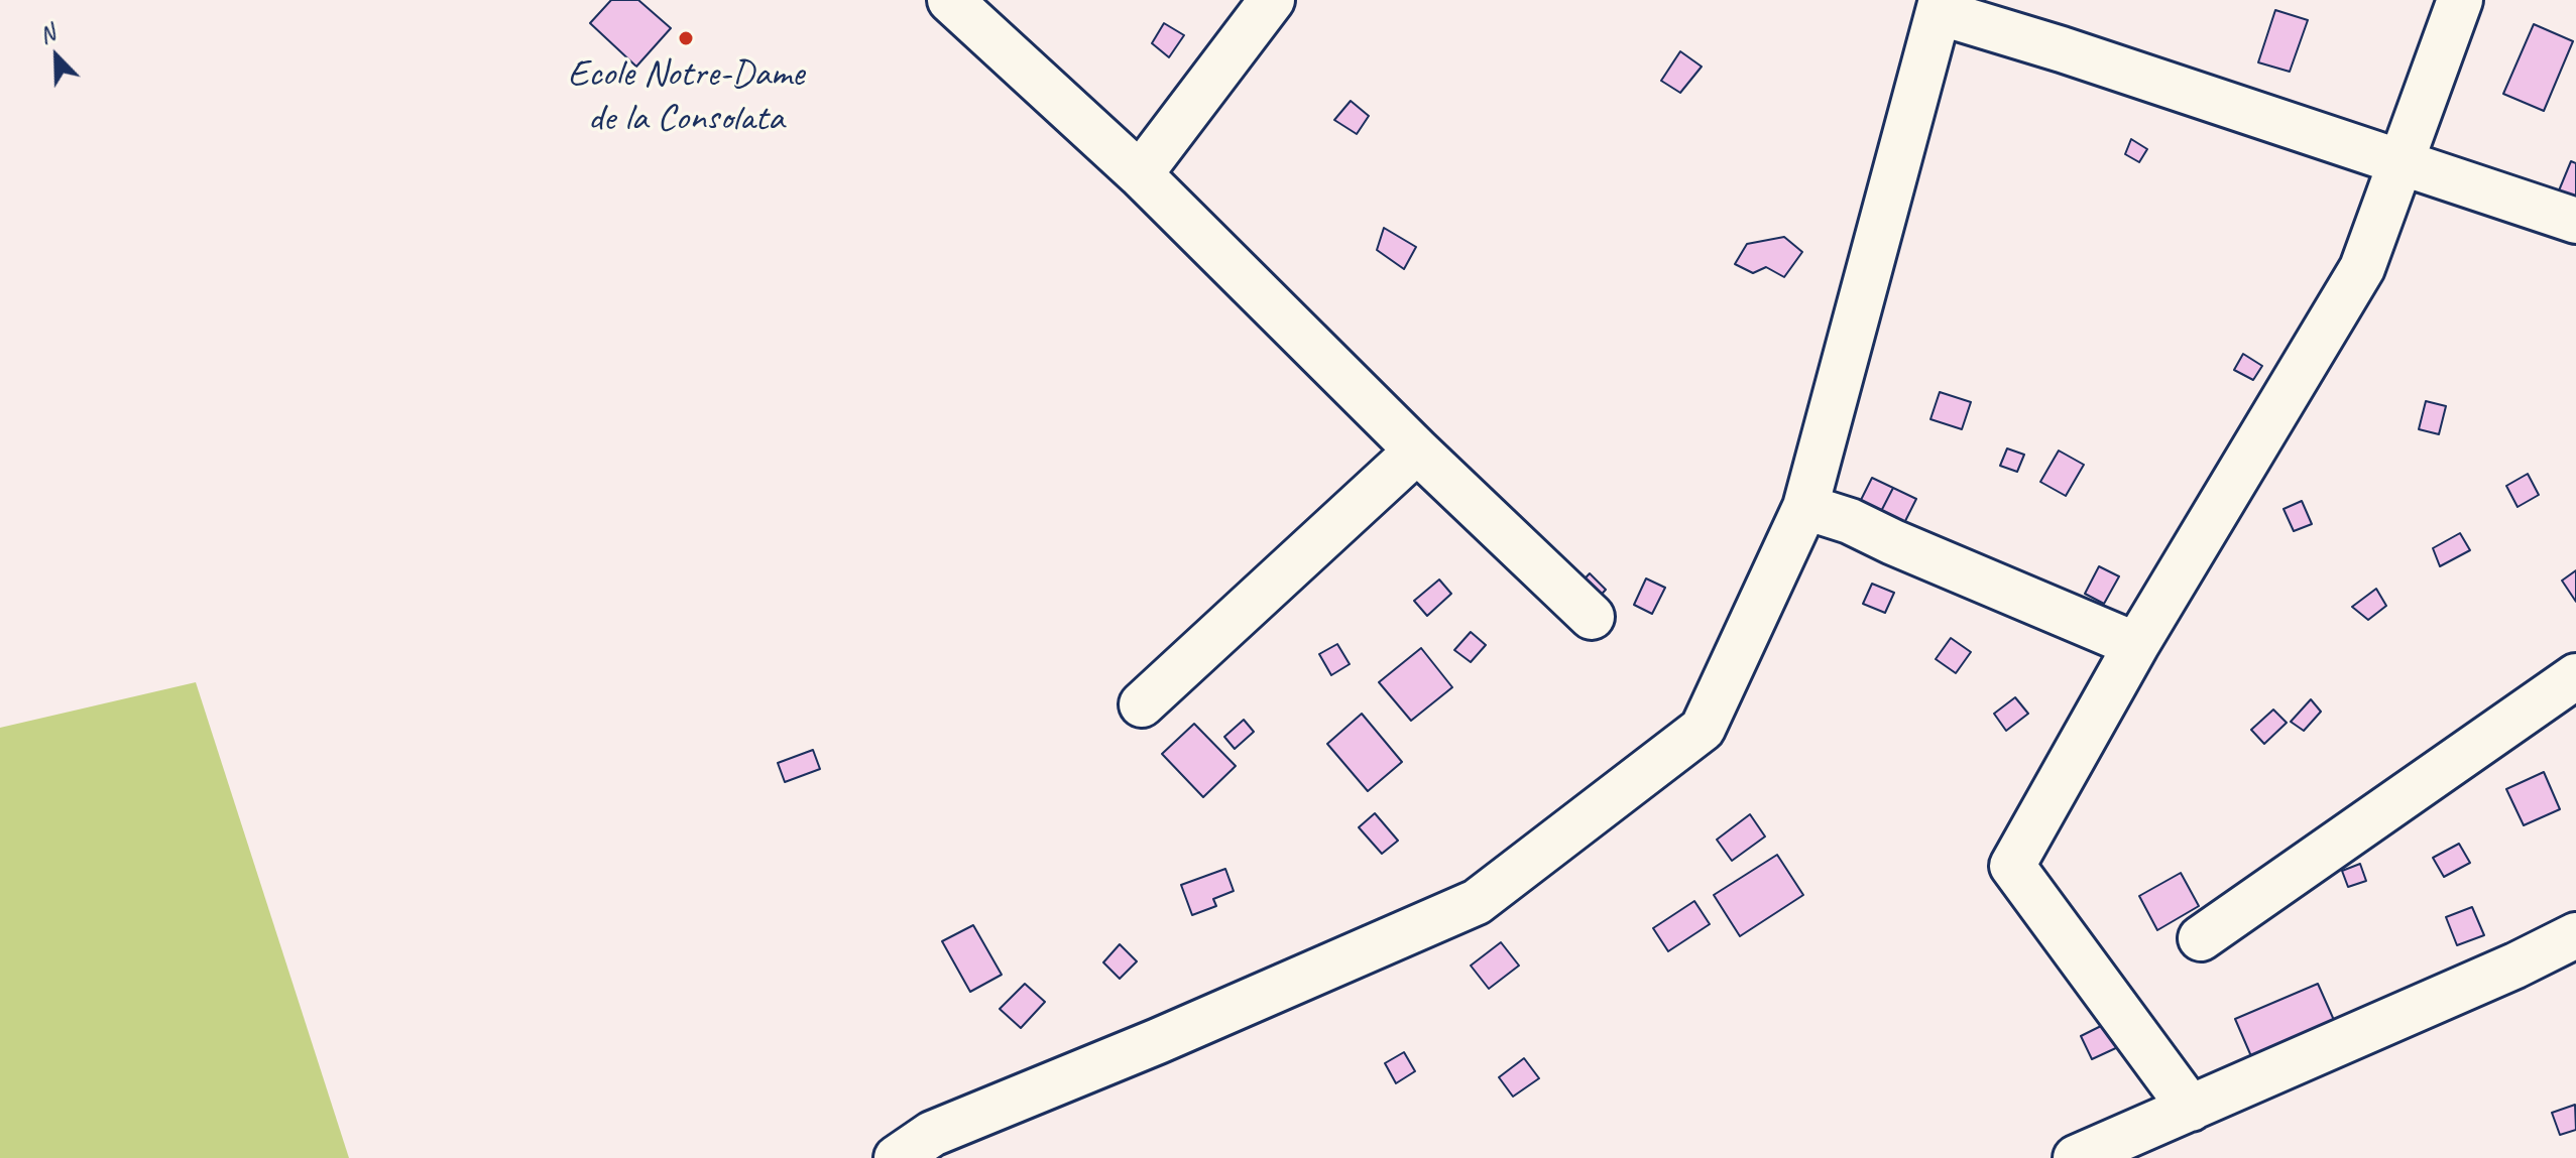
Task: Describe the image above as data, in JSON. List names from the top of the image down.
{
  "places": ["Ecole Notre-Dame de la Consolata"],
  "north": "top left"
}
